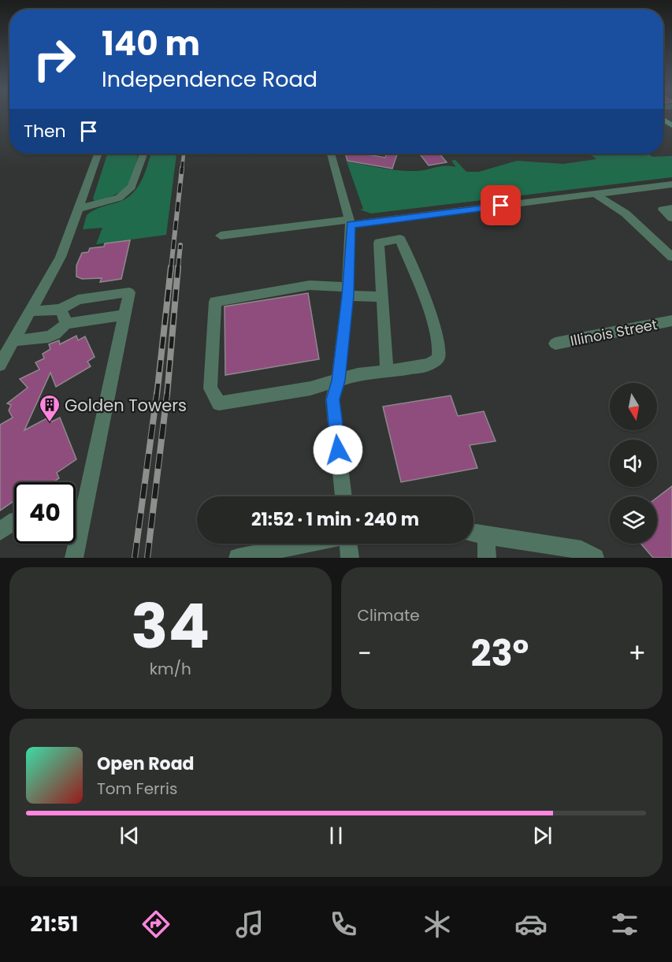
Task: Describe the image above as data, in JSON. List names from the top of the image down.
{
  "streets": {
    "street": ["Illinois Street"]
  },
  "places": {
    "building": ["Golden Towers"]
  },
  "north": "bottom",
  "page": {
    "turn": ["140 m", "Independence Road"],
    "then": "Then",
    "limit": "40",
    "trip": "21:52 · 1 min · 240 m",
    "tile": [
      ["34", "km/h"],
      "Climate"
    ],
    "heat": ["−", "23°", "+"],
    "song": ["Open Road", "Tom Ferris"],
    "tabs": "21:51"
  }
}
